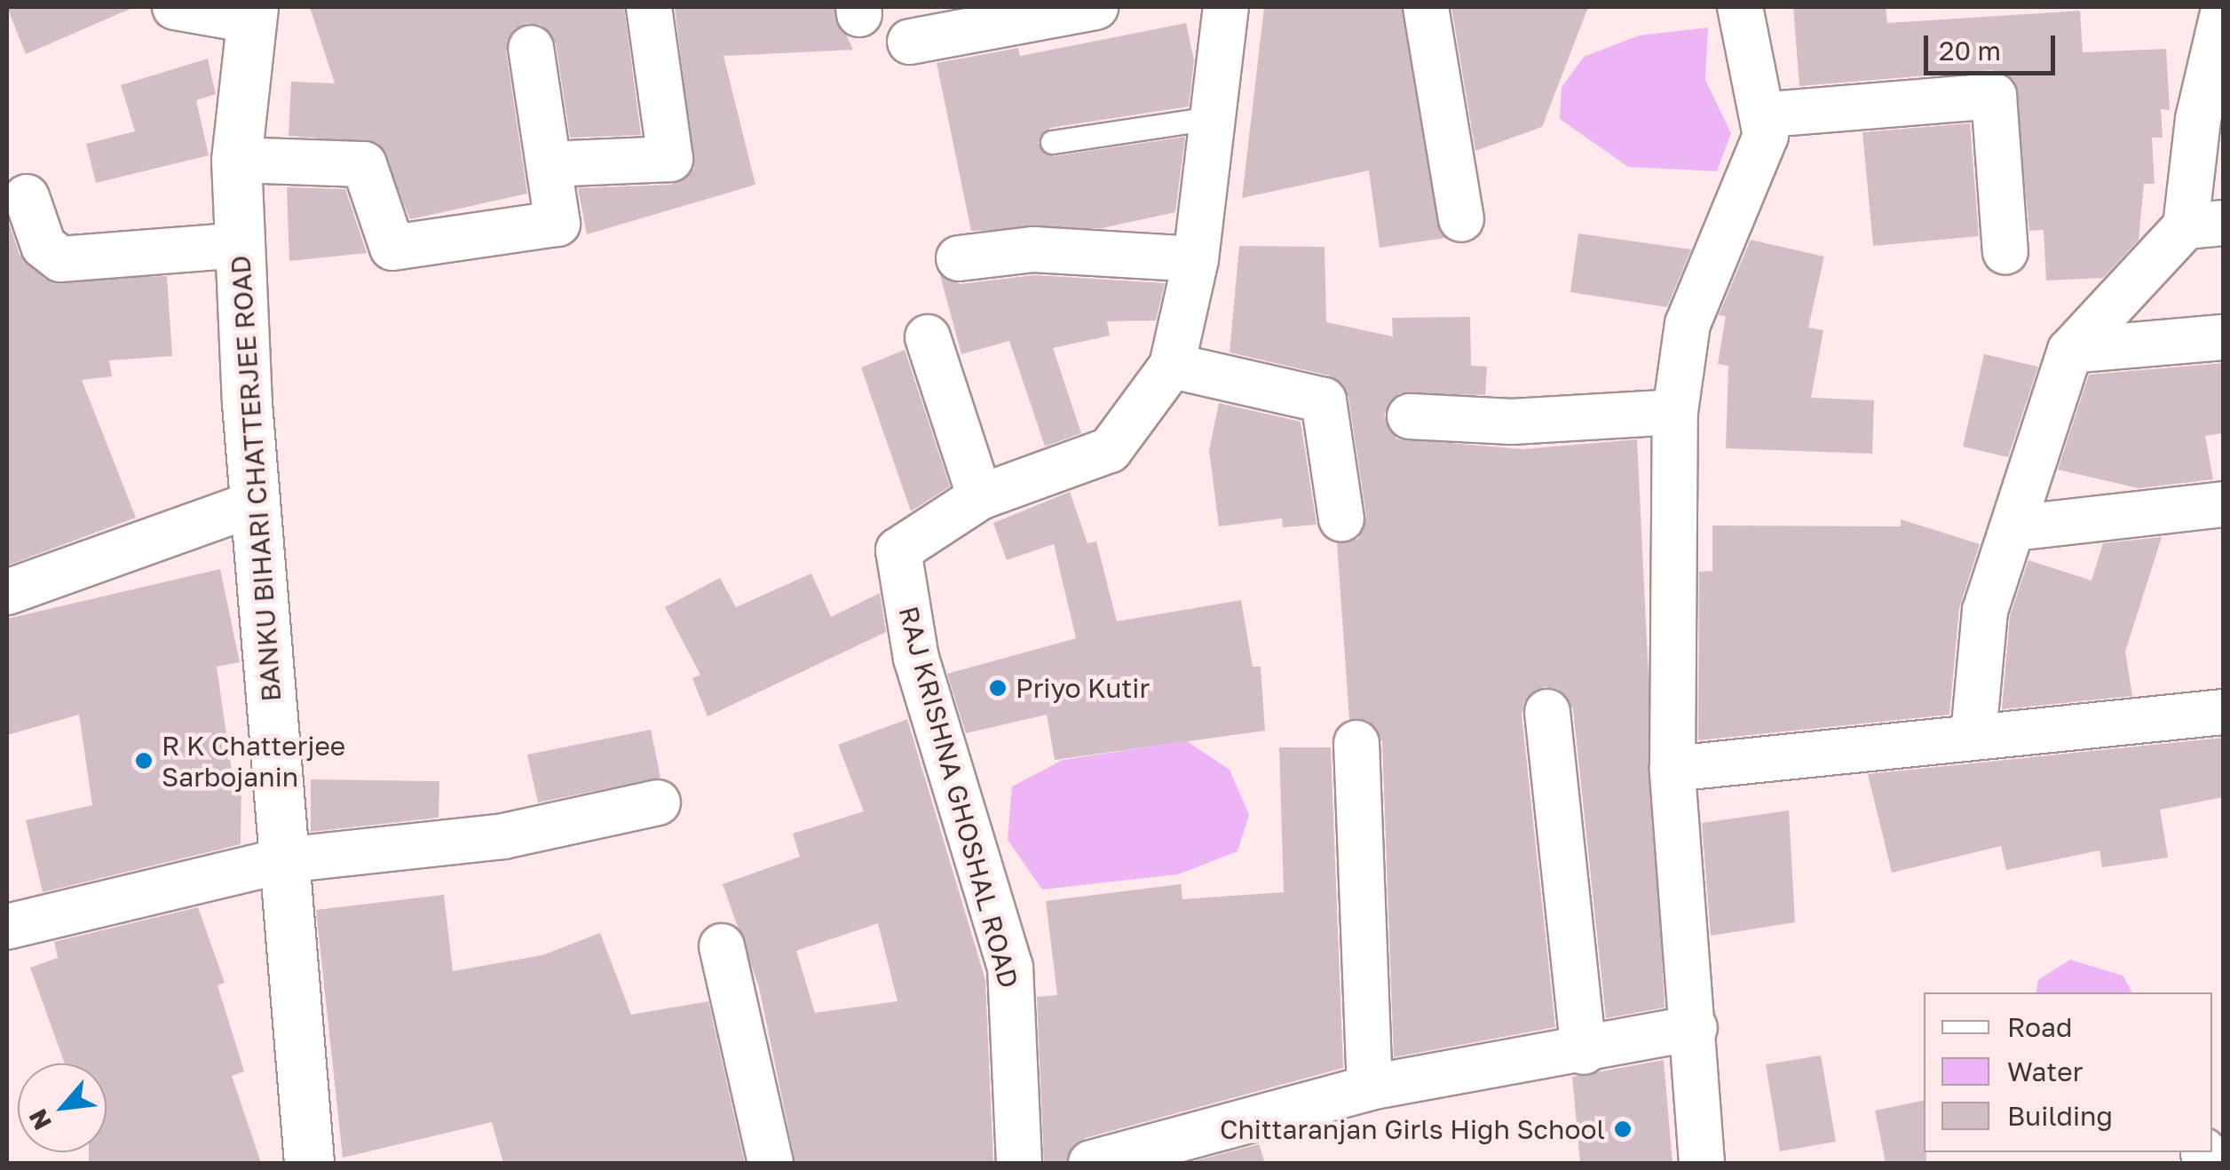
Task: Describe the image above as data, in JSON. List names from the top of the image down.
{
  "streets": {
    "main road": ["BANKU BIHARI CHATTERJEE ROAD"],
    "street": ["RAJ KRISHNA GHOSHAL ROAD"]
  },
  "places": ["Priyo Kutir", "R K Chatterjee Sarbojanin", "Chittaranjan Girls High School"],
  "legend": ["Road", "Water", "Building"],
  "scale_bar": "20 m",
  "north": "bottom left"
}
